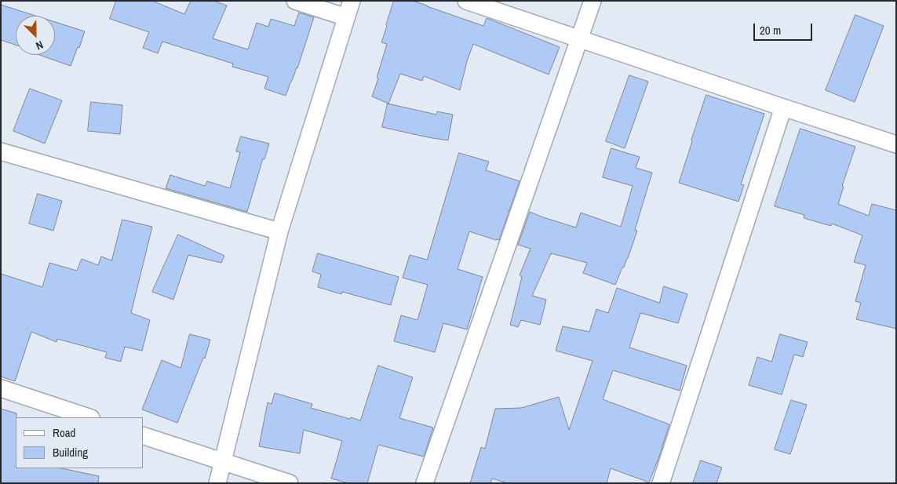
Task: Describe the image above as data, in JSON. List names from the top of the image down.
{
  "legend": ["Road", "Building"],
  "scale_bar": "20 m",
  "north": "bottom right"
}
